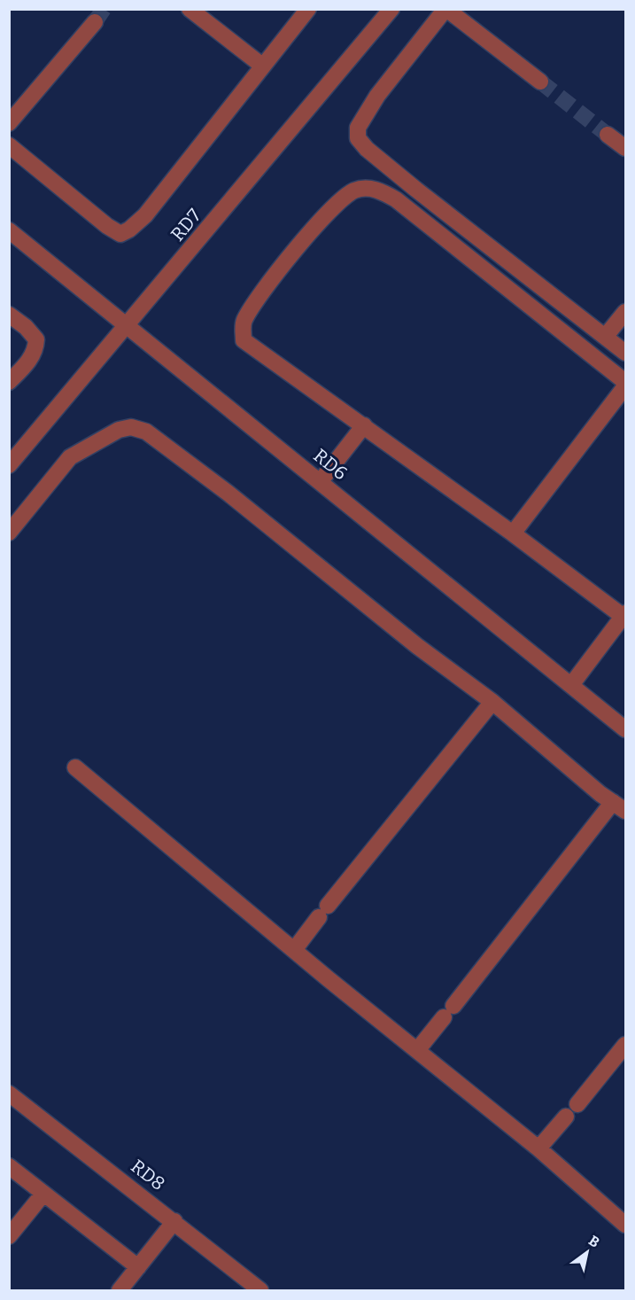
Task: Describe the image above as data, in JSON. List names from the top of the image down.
{
  "streets": {
    "lane": ["RD7", "RD6", "RD8"]
  },
  "crossings": [
    ["RD7", "RD6"]
  ],
  "north": "top right"
}
